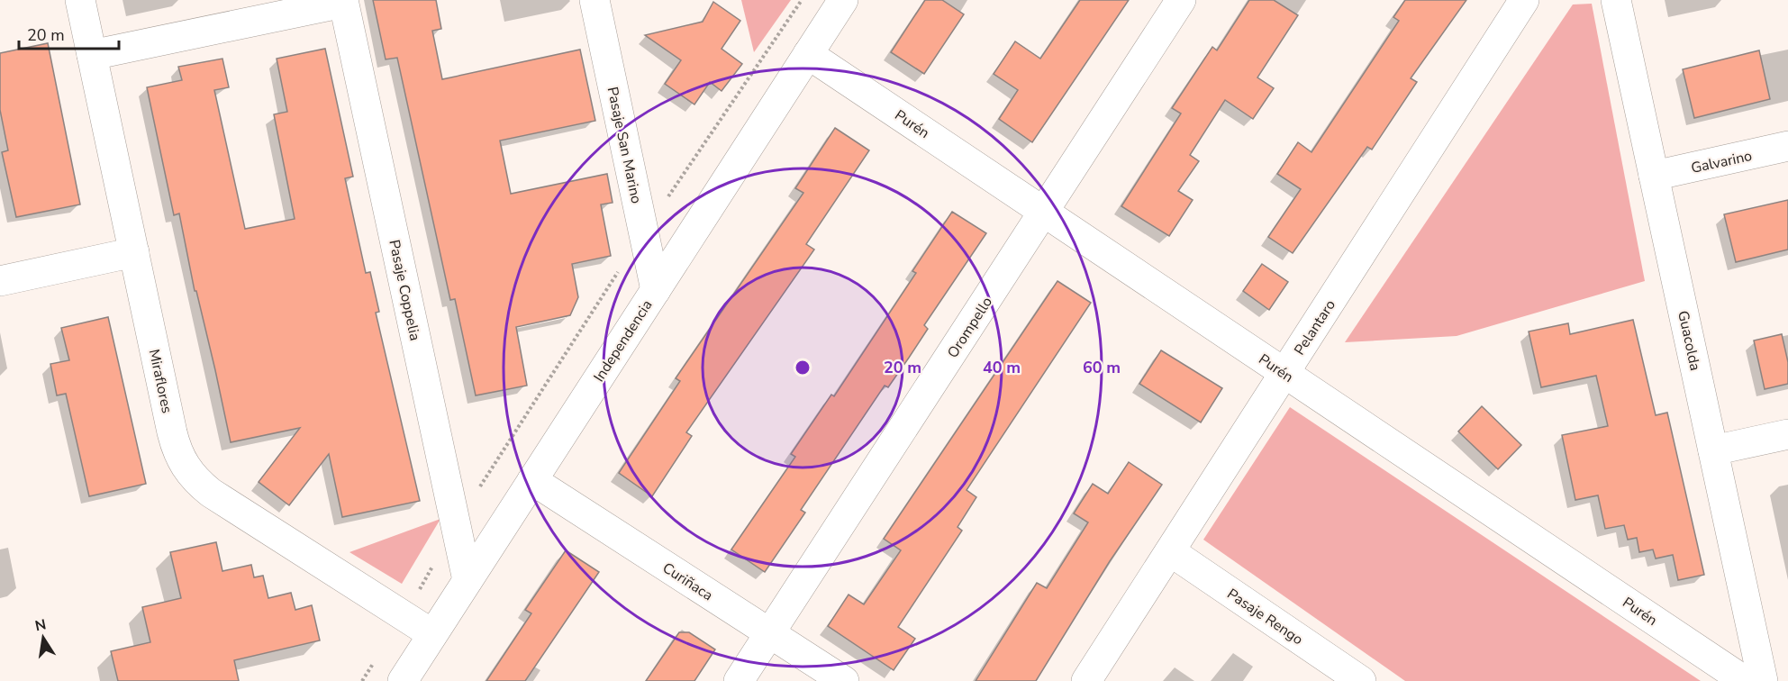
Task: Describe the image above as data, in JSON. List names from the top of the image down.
{
  "streets": {
    "street": [
      "Purén",
      "Pasaje San Marino",
      "Galvarino",
      "Pasaje Coppelia",
      "Orompello",
      "Pelantaro",
      "Independencia",
      "Guacolda",
      "Miraflores",
      "Curiñaca",
      "Pasaje Rengo"
    ]
  },
  "crossings": [
    ["Purén", "Orompello"],
    ["Purén", "Pelantaro"],
    ["Purén", "Independencia"],
    ["Pasaje San Marino", "Independencia"],
    ["Galvarino", "Guacolda"],
    ["Pasaje Coppelia", "Independencia"],
    ["Orompello", "Curiñaca"],
    ["Pelantaro", "Pasaje Rengo"],
    ["Independencia", "Miraflores"],
    ["Independencia", "Curiñaca"]
  ],
  "scale_bar": "20 m",
  "north": "top",
  "rings": ["20 m", "40 m", "60 m"]
}
